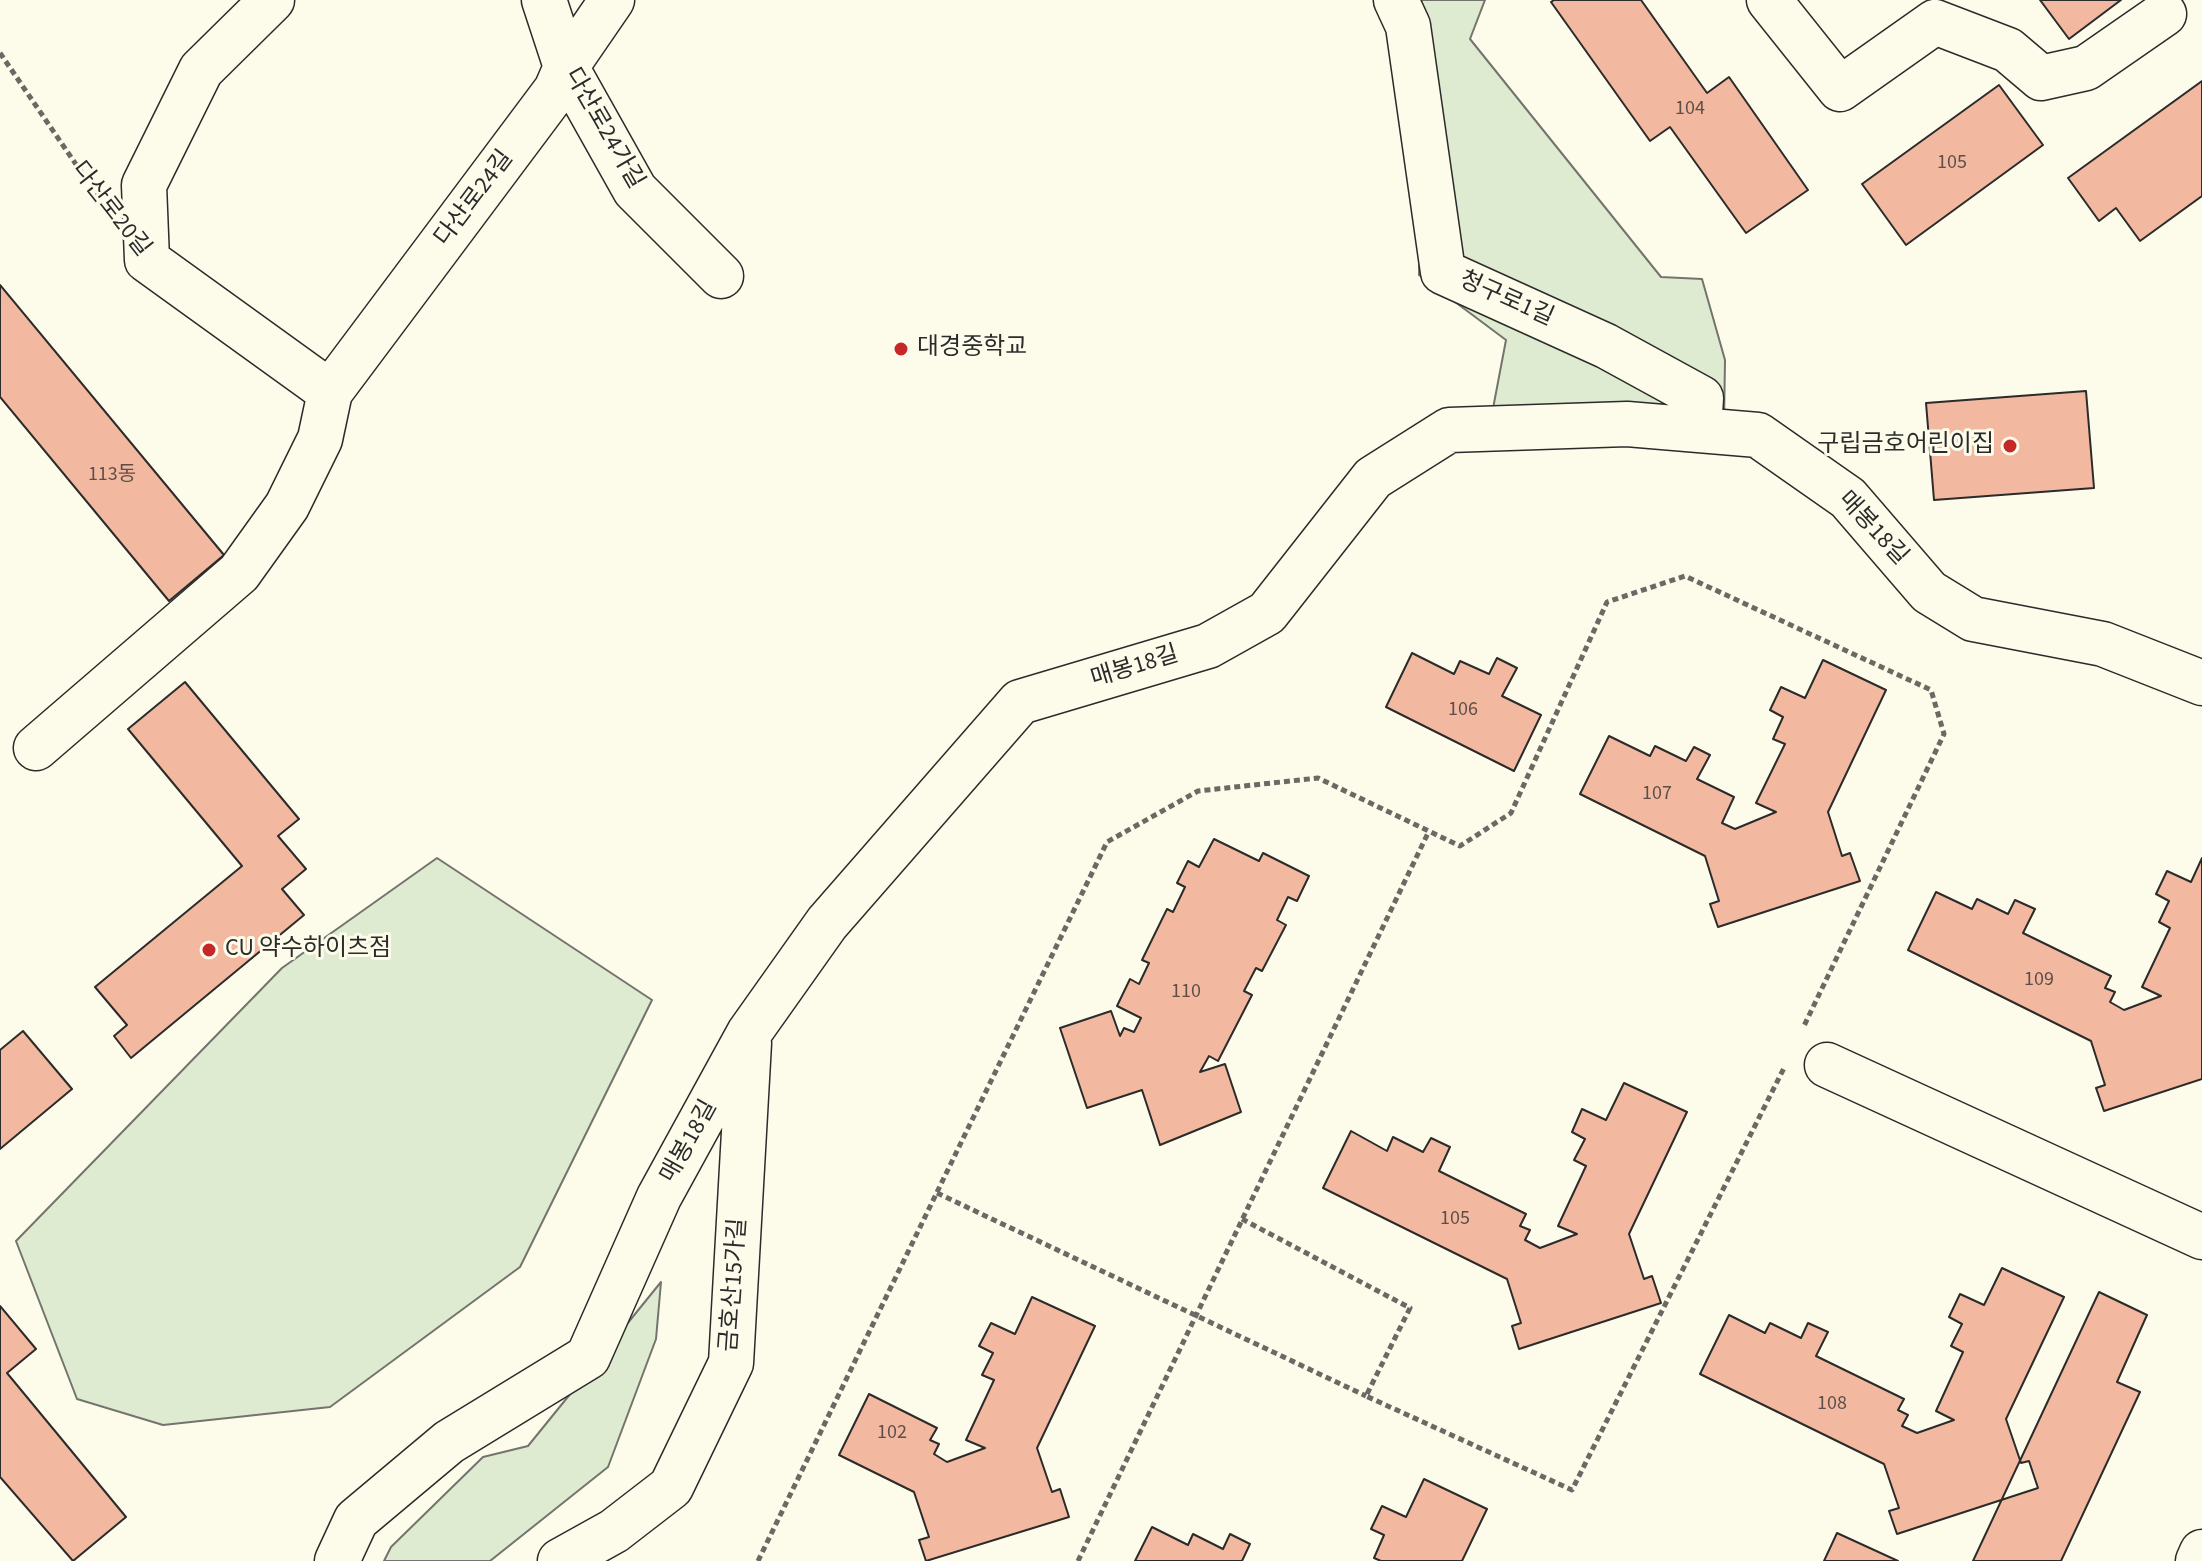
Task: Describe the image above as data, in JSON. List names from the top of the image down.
{
  "streets": {
    "street": [
      "다산로24가길",
      "다산로24길",
      "다산로20길",
      "청구로1길",
      "매봉18길",
      "금호산15가길"
    ]
  },
  "crossings": [
    ["다산로24가길", "다산로24길"],
    ["다산로24길", "다산로20길"],
    ["청구로1길", "매봉18길"],
    ["매봉18길", "금호산15가길"]
  ],
  "places": ["대경중학교", "구립금호어린이집", "CU 약수하이츠점"],
  "house_numbers": [
    "104",
    "105",
    "113동",
    "106",
    "107",
    "109",
    "110",
    "105",
    "108",
    "102"
  ]
}
